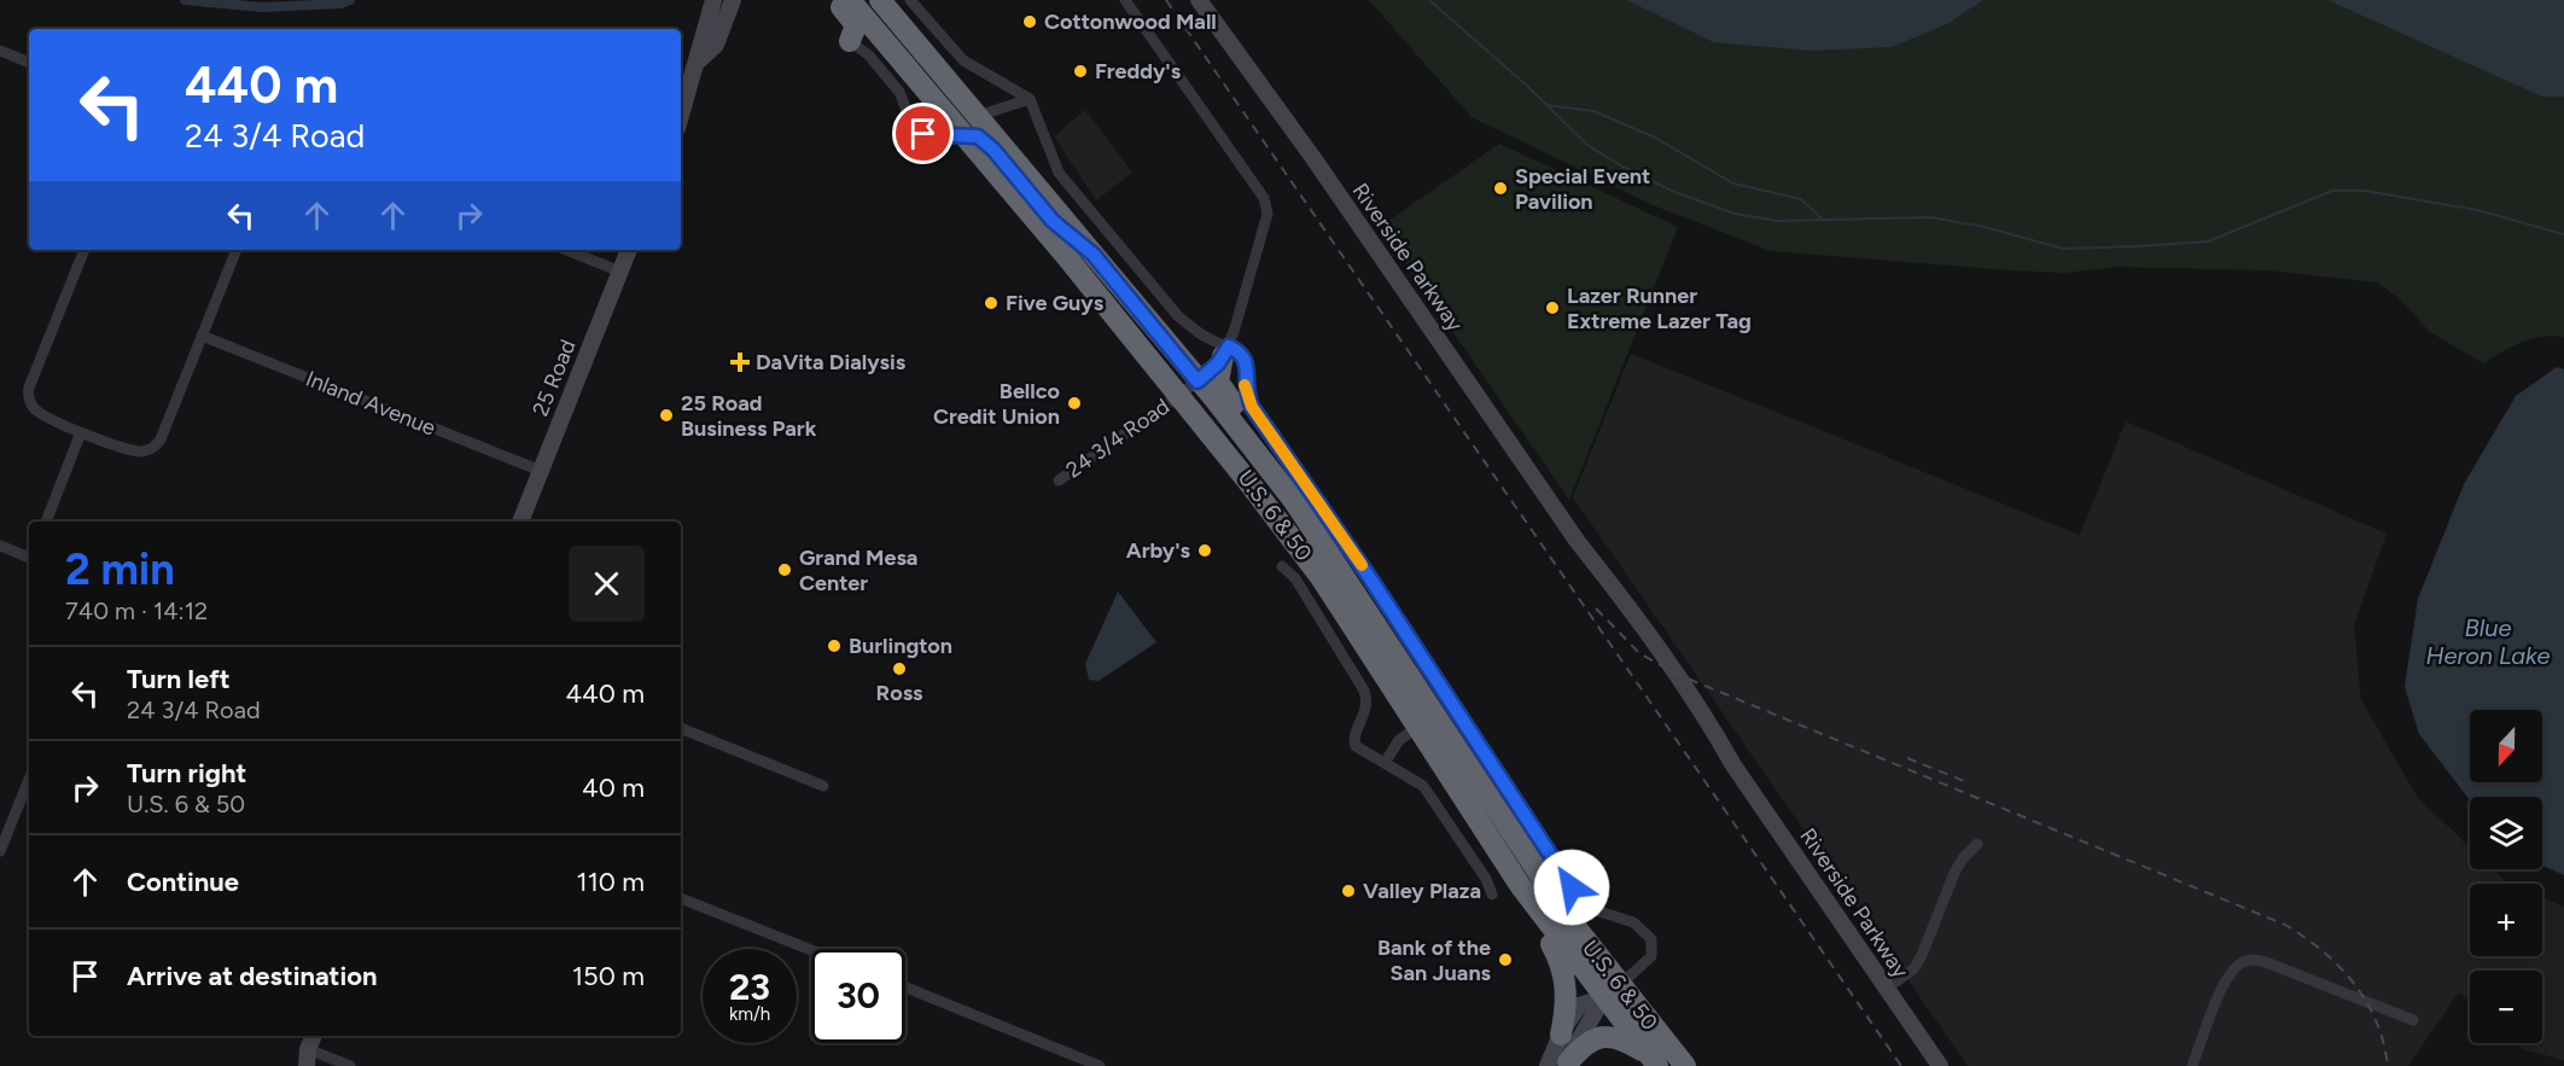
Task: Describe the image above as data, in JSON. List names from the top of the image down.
{
  "streets": {
    "highway": ["U.S. 6 & 50"],
    "main road": ["Riverside Parkway", "25 Road"],
    "street": ["Inland Avenue", "24 3/4 Road"]
  },
  "crossings": [
    ["25 Road", "Inland Avenue"],
    ["24 3/4 Road", "U.S. 6 & 50"]
  ],
  "water": ["Blue Heron Lake"],
  "places": {
    "other": [
      "Cottonwood Mall",
      "Freddy's",
      "Special Event Pavilion",
      "Five Guys",
      "Lazer Runner Extreme Lazer Tag",
      "Bellco Credit Union",
      "25 Road Business Park",
      "Arby's",
      "Grand Mesa Center",
      "Burlington",
      "Ross",
      "Valley Plaza",
      "Bank of the San Juans"
    ],
    "health": ["DaVita Dialysis"]
  },
  "north": "bottom",
  "page": {
    "turn": ["440 m", "24 3/4 Road"],
    "heading": ["2 min", "740 m · 14:12"],
    "list": [
      {
        "name": "Turn left",
        "note": "24 3/4 Road",
        "value": "440 m"
      },
      {
        "name": "Turn right",
        "note": "U.S. 6 & 50",
        "value": "40 m"
      },
      {
        "name": "Continue",
        "value": "110 m"
      },
      {
        "name": "Arrive at destination",
        "value": "150 m"
      }
    ],
    "map_buttons": ["+", "−"],
    "speed": "23 km/h",
    "limit": "30"
  }
}
